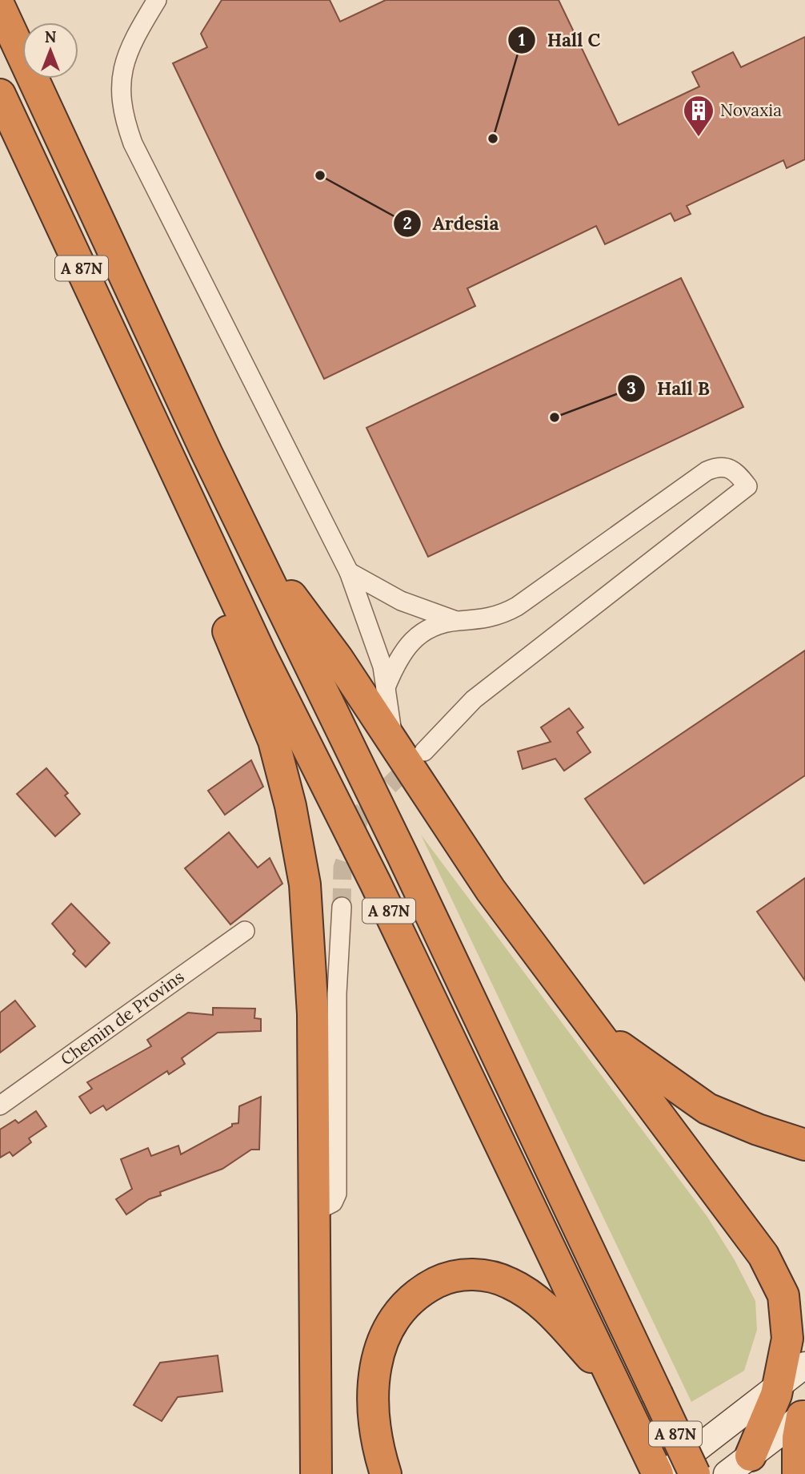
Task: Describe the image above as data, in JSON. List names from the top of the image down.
{
  "streets": {
    "highway": ["A 87N"],
    "street": ["Chemin de Provins"]
  },
  "places": {
    "building": ["Novaxia"],
    "other": ["Hall C", "Ardesia", "Hall B"]
  },
  "north": "top"
}
